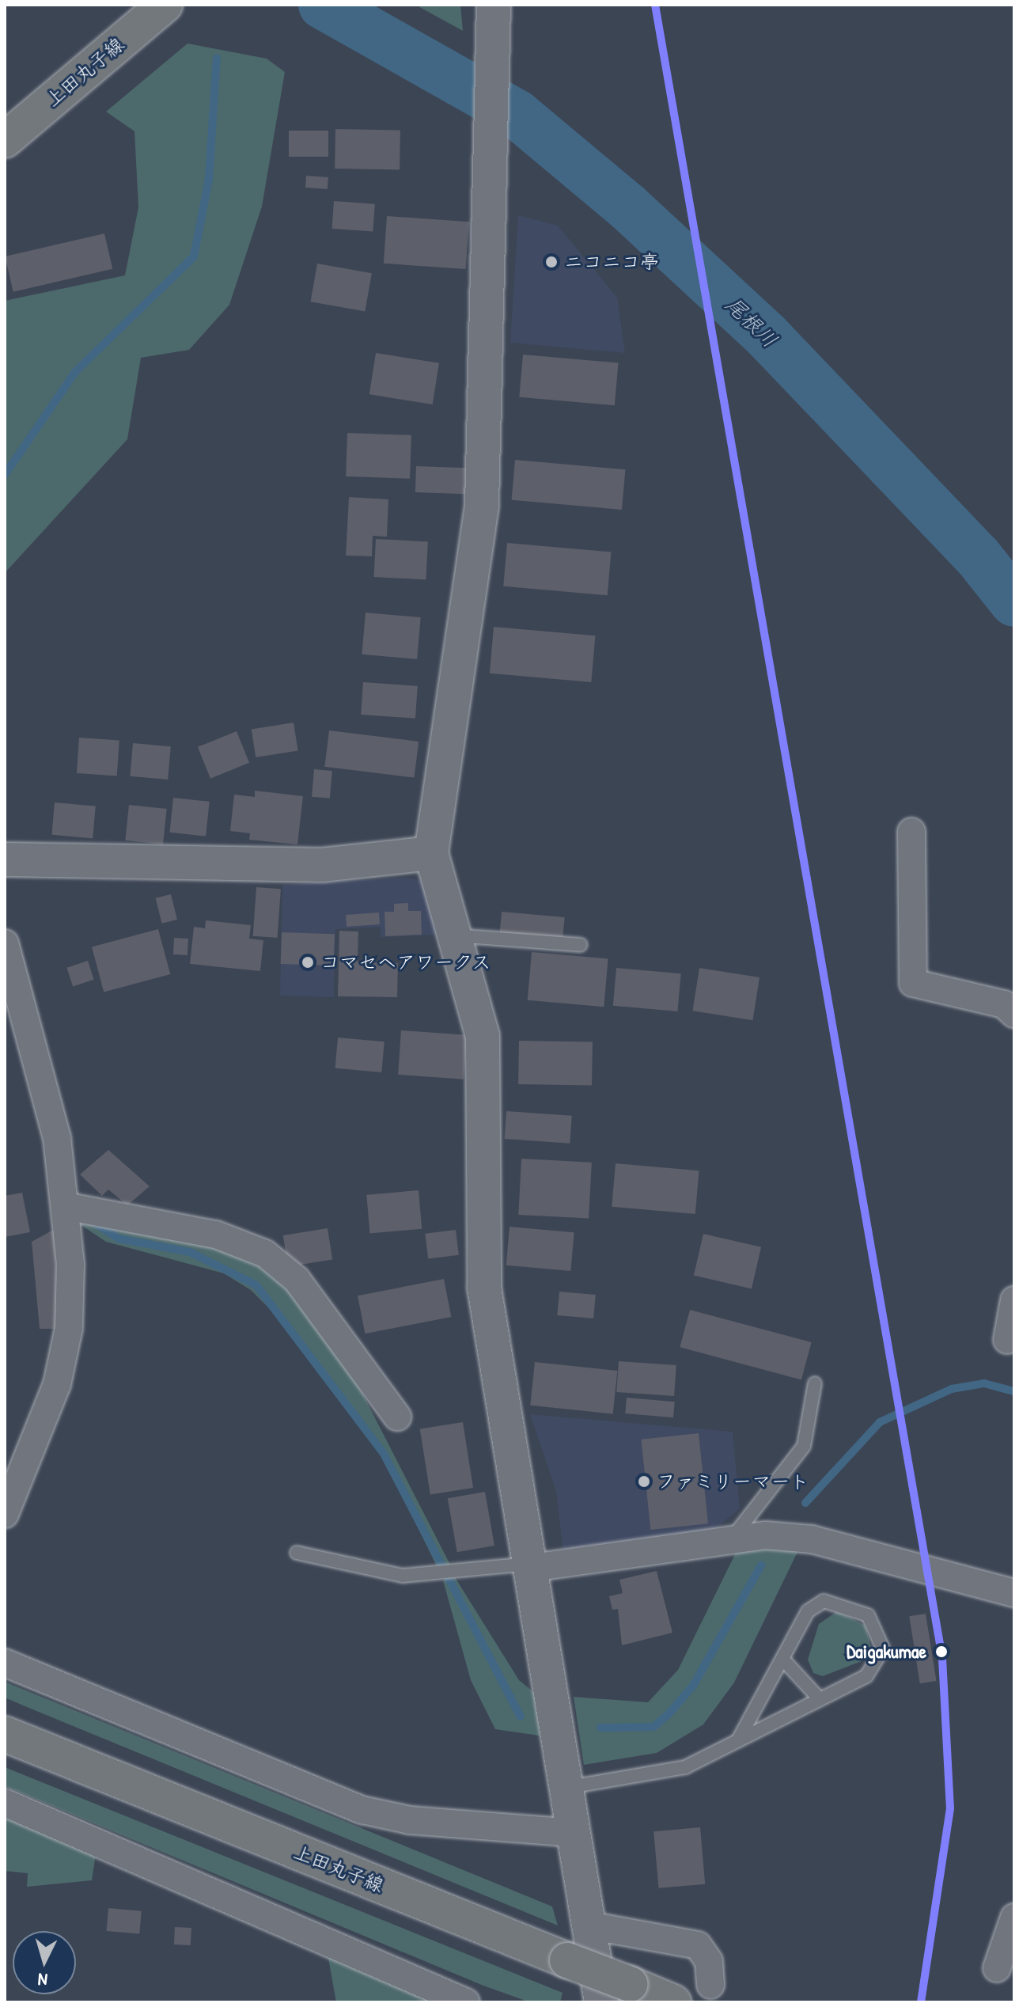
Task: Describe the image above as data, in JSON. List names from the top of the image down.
{
  "streets": {
    "main road": ["上田丸子線"]
  },
  "water": ["尾根川"],
  "places": [
    "ニコニコ亭",
    "コマセヘアワークス",
    "ファミリーマート",
    "Daigakumae"
  ],
  "north": "bottom"
}
